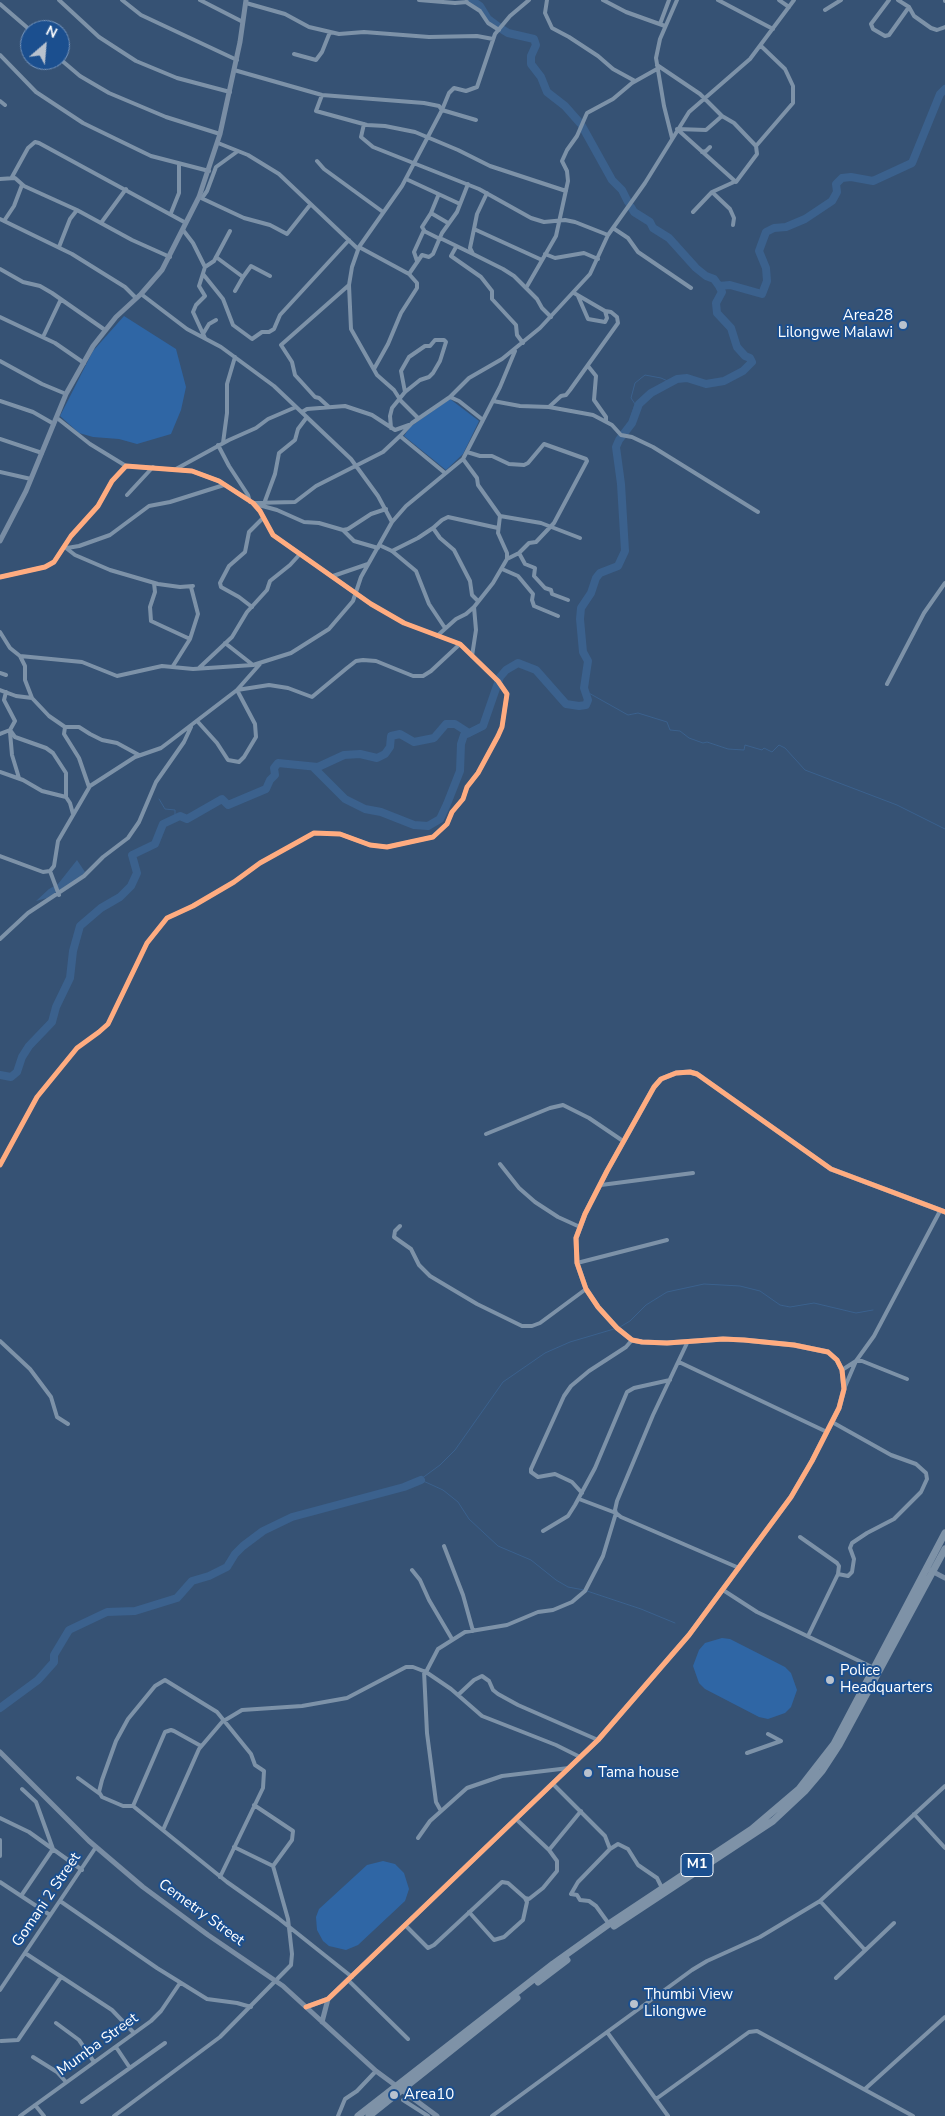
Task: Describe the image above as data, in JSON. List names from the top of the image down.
{
  "streets": {
    "highway": ["M1"],
    "street": ["Gomani 2 Street", "Cemetry Street", "Mumba Street"]
  },
  "crossings": [
    ["M1", "Cemetry Street"],
    ["Gomani 2 Street", "Cemetry Street"]
  ],
  "places": [
    "Area28 Lilongwe Malawi",
    "Police Headquarters",
    "Tama house",
    "Thumbi View Lilongwe",
    "Area10"
  ],
  "north": "top right"
}
